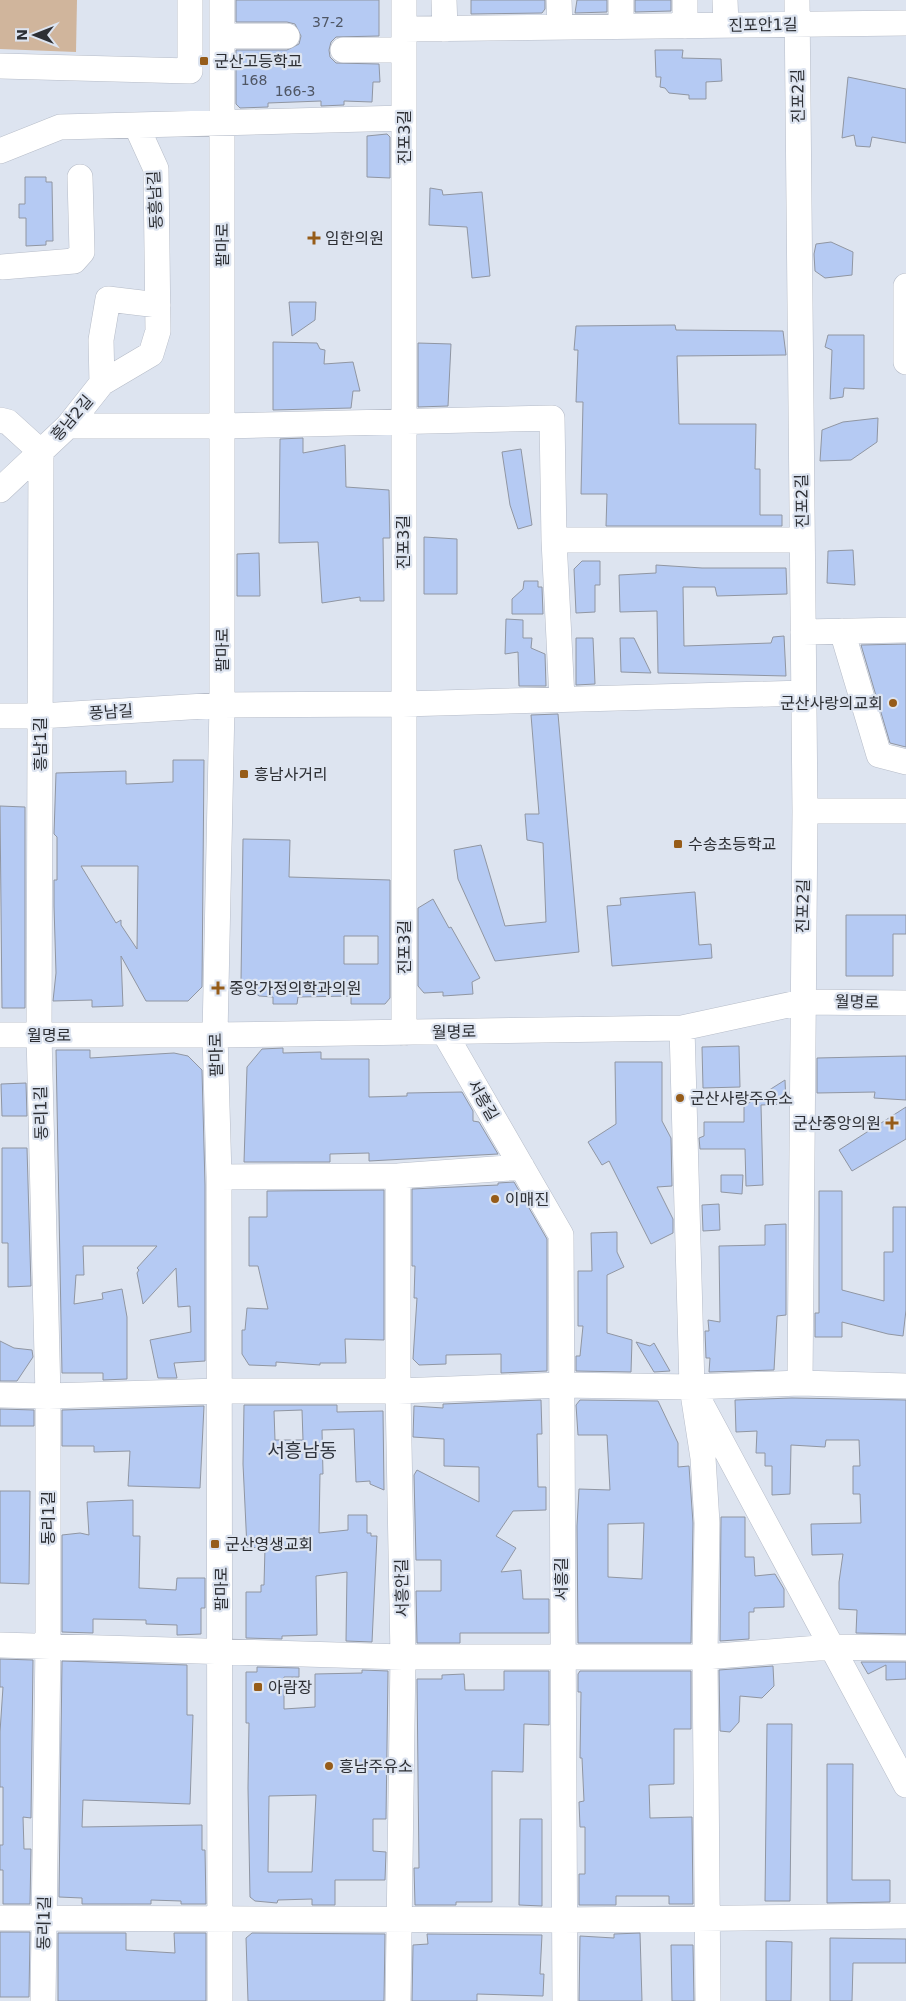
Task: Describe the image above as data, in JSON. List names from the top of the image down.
{
  "streets": {
    "street": [
      "진포안1길",
      "진포2길",
      "진포3길",
      "동흥남길",
      "팔마로",
      "흥남2길",
      "풍남길",
      "흥남1길",
      "월명로",
      "서흥길",
      "동리1길",
      "서흥안길"
    ]
  },
  "crossings": [
    ["진포안1길", "진포2길"],
    ["진포안1길", "진포3길"],
    ["진포2길", "풍남길"],
    ["진포2길", "월명로"],
    ["진포3길", "풍남길"],
    ["진포3길", "월명로"],
    ["동흥남길", "흥남2길"],
    ["팔마로", "풍남길"],
    ["팔마로", "월명로"],
    ["흥남2길", "흥남1길"],
    ["풍남길", "흥남1길"],
    ["흥남1길", "월명로"],
    ["흥남1길", "동리1길"],
    ["월명로", "서흥길"],
    ["월명로", "동리1길"]
  ],
  "districts": ["서흥남동"],
  "places": {
    "transit": [
      "군산고등학교",
      "흥남사거리",
      "수송초등학교",
      "군산영생교회",
      "아람장"
    ],
    "health": ["임한의원", "중앙가정의학과의원", "군산중앙의원"],
    "other": [
      "군산사랑의교회",
      "군산사랑주유소",
      "이매진",
      "흥남주유소"
    ]
  },
  "house_numbers": ["37-2", "168", "166-3"],
  "north": "left"
}
